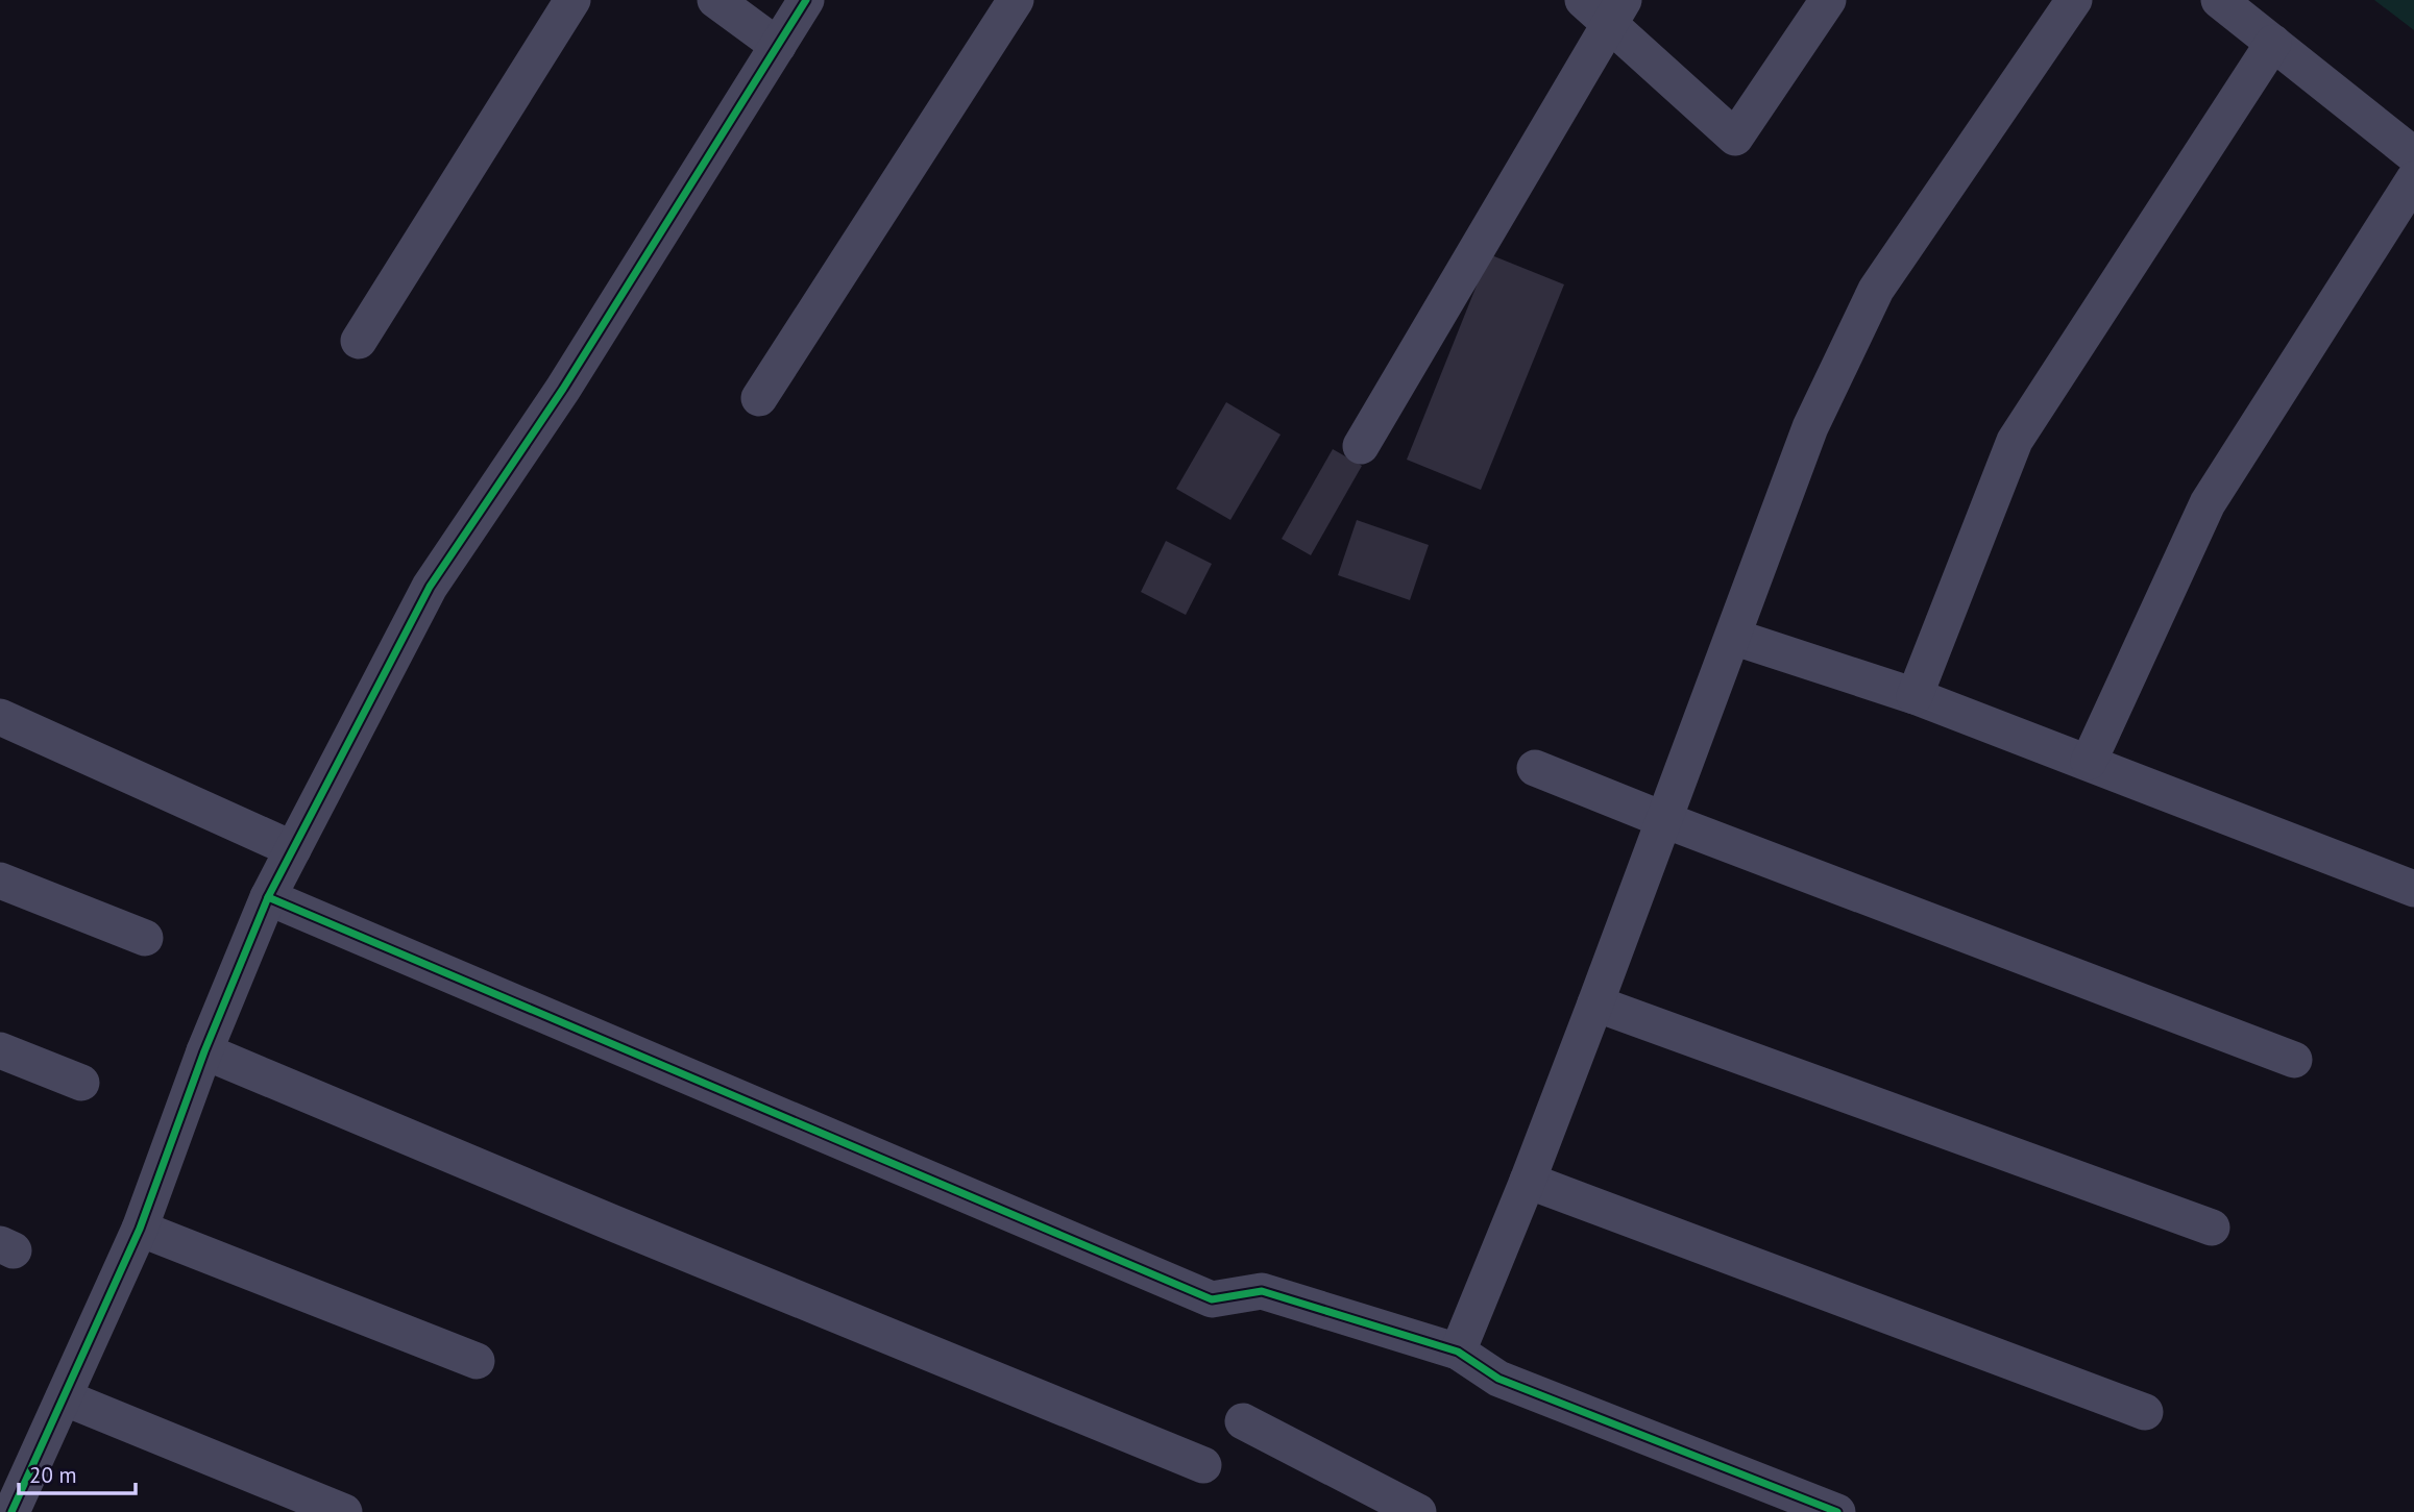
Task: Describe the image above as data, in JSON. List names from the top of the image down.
{
  "scale_bar": "20 m"
}
